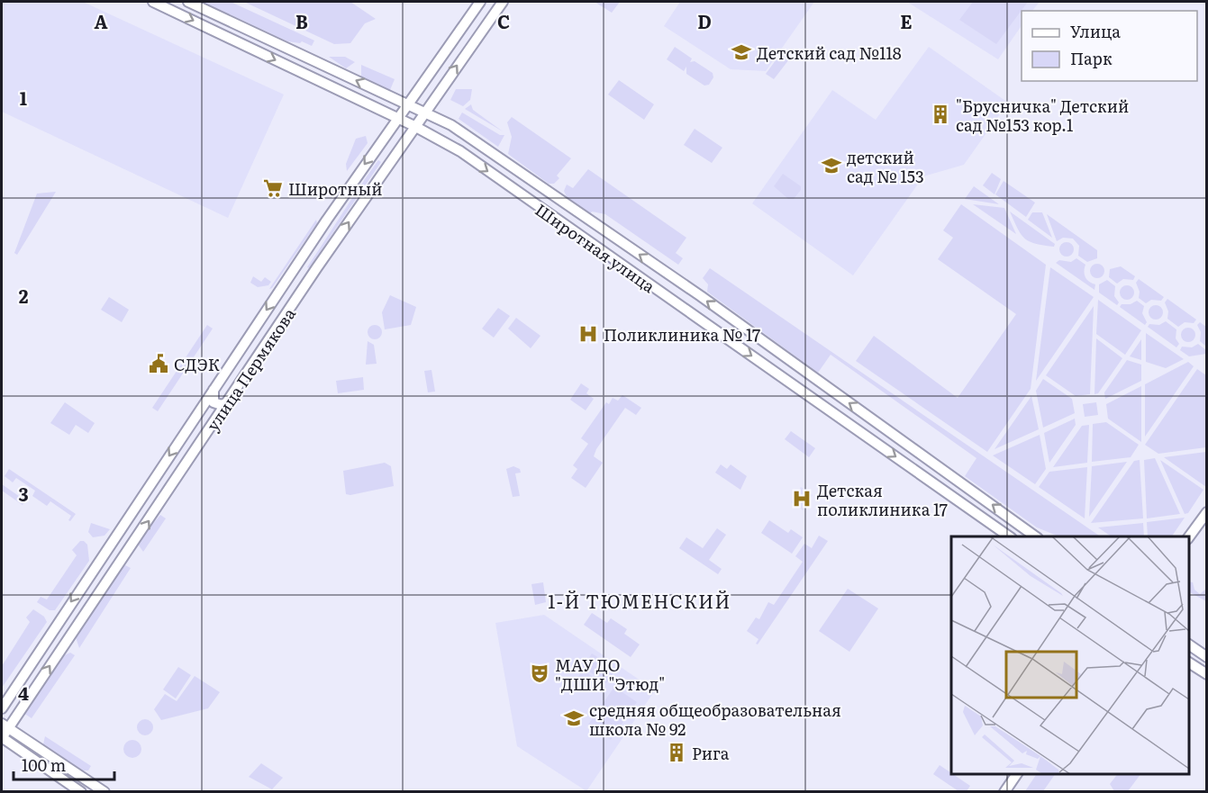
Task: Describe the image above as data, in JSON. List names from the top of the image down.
{
  "streets": {
    "main road": ["Широтная улица", "улица Пермякова"]
  },
  "crossings": [
    ["Широтная улица", "улица Пермякова"]
  ],
  "districts": ["1-Й ТЮМЕНСКИЙ"],
  "places": {
    "school or university": ["Детский сад №118", "детский сад № 153", "средняя общеобразовательная школа № 92"],
    "building": ["\"Брусничка\" Детский сад №153 кор.1", "Рига"],
    "supermarket": ["Широтный"],
    "hospital": ["Поликлиника № 17", "Детская поликлиника 17"],
    "public building": ["СДЭК"],
    "theatre": ["МАУ ДО \"ДШИ \"Этюд\""]
  },
  "legend": ["Улица", "Парк"],
  "scale_bar": "100 m",
  "grid": {
    "columns": [
      "A",
      "B",
      "C",
      "D",
      "E"
    ],
    "rows": [
      "1",
      "2",
      "3",
      "4"
    ]
  }
}
